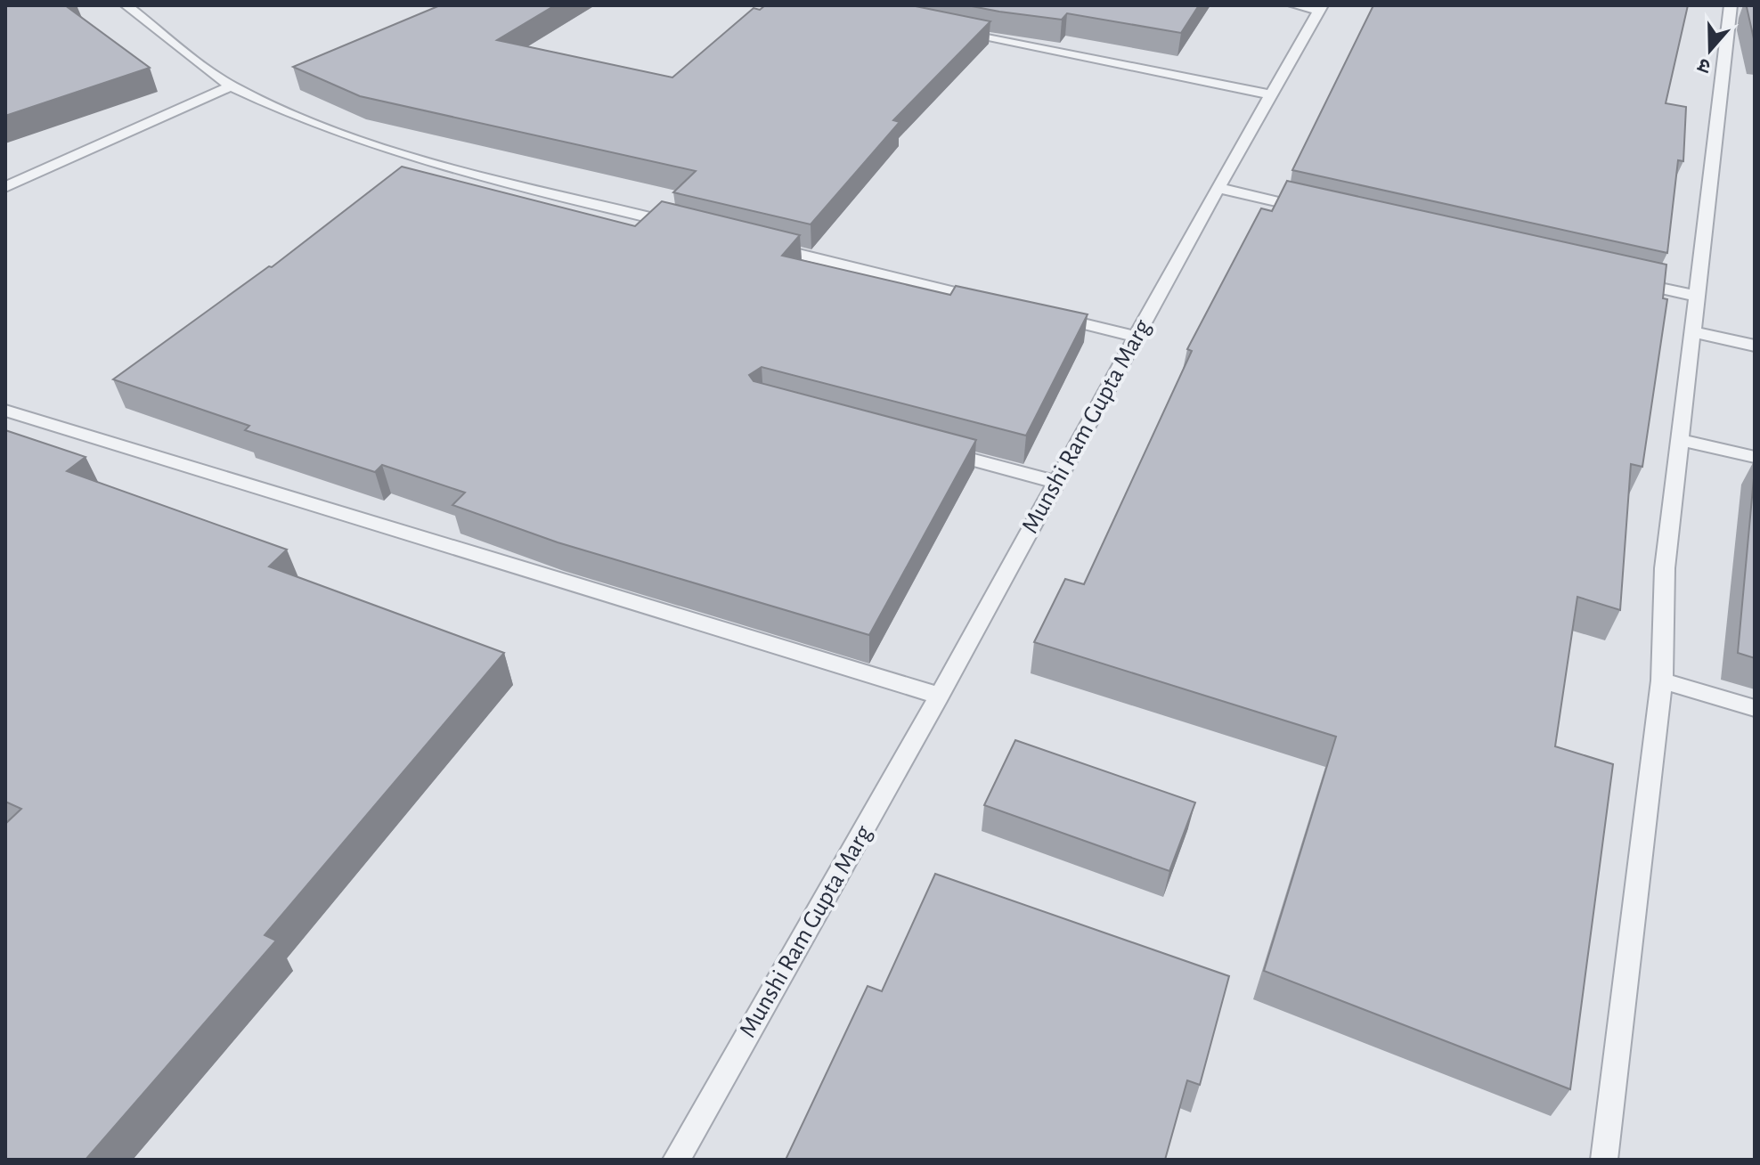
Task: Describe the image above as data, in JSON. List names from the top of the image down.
{
  "streets": {
    "lane": ["Munshi Ram Gupta Marg"]
  },
  "north": "bottom"
}
